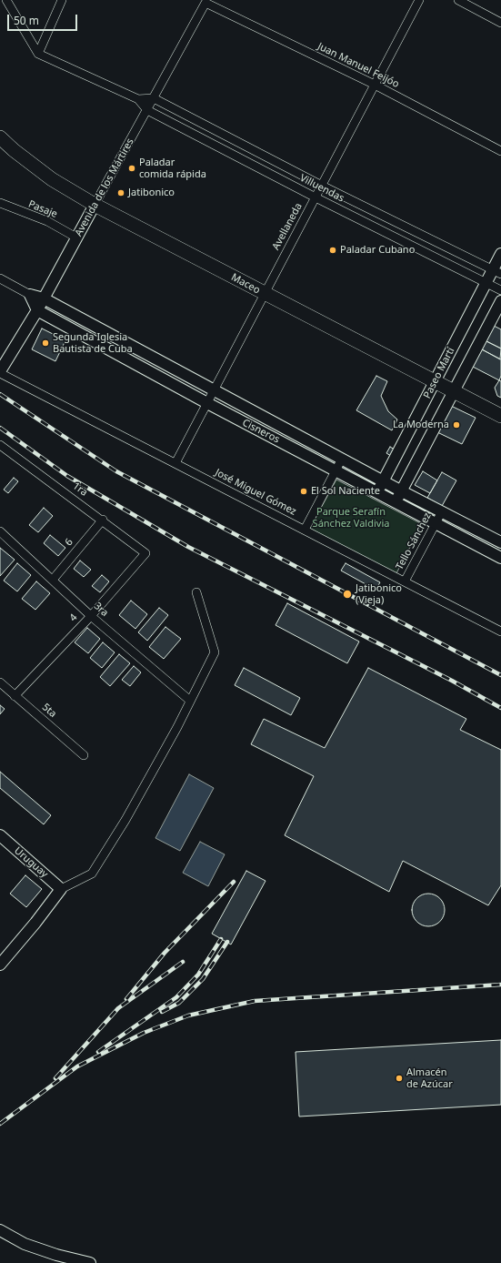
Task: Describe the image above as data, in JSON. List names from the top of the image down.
{
  "streets": {
    "highway": ["Maceo"],
    "street": [
      "Juan Manuel Feijóo",
      "Avenida de los Mártires",
      "Villuendas",
      "Pasaje",
      "Avellaneda",
      "Paseo Martí",
      "Cisneros",
      "1ra",
      "José Miguel Gómez",
      "Tello Sánchez",
      "6",
      "3ra",
      "4",
      "5ta",
      "Uruguay"
    ]
  },
  "crossings": [
    ["Juan Manuel Feijóo", "Avenida de los Mártires"],
    ["Juan Manuel Feijóo", "Avellaneda"],
    ["Avenida de los Mártires", "Villuendas"],
    ["Avenida de los Mártires", "Pasaje"],
    ["Avenida de los Mártires", "Maceo"],
    ["Avenida de los Mártires", "Cisneros"],
    ["Avenida de los Mártires", "José Miguel Gómez"],
    ["Villuendas", "Avellaneda"],
    ["Villuendas", "Paseo Martí"],
    ["Avellaneda", "Maceo"],
    ["Avellaneda", "Cisneros"],
    ["Avellaneda", "José Miguel Gómez"],
    ["Maceo", "Paseo Martí"],
    ["Paseo Martí", "Cisneros"],
    ["Cisneros", "Tello Sánchez"],
    ["1ra", "6"],
    ["1ra", "4"],
    ["José Miguel Gómez", "Tello Sánchez"],
    ["6", "3ra"],
    ["3ra", "4"],
    ["4", "5ta"]
  ],
  "parks": ["Parque Serafín Sánchez Valdivia"],
  "places": [
    "Paladar comida rápida",
    "Jatibonico",
    "Paladar Cubano",
    "Segunda Iglesia Bautista de Cuba",
    "La Moderna",
    "El Sol Naciente",
    "Jatibonico (Vieja)",
    "Almacén de Azúcar"
  ],
  "scale_bar": "50 m"
}
